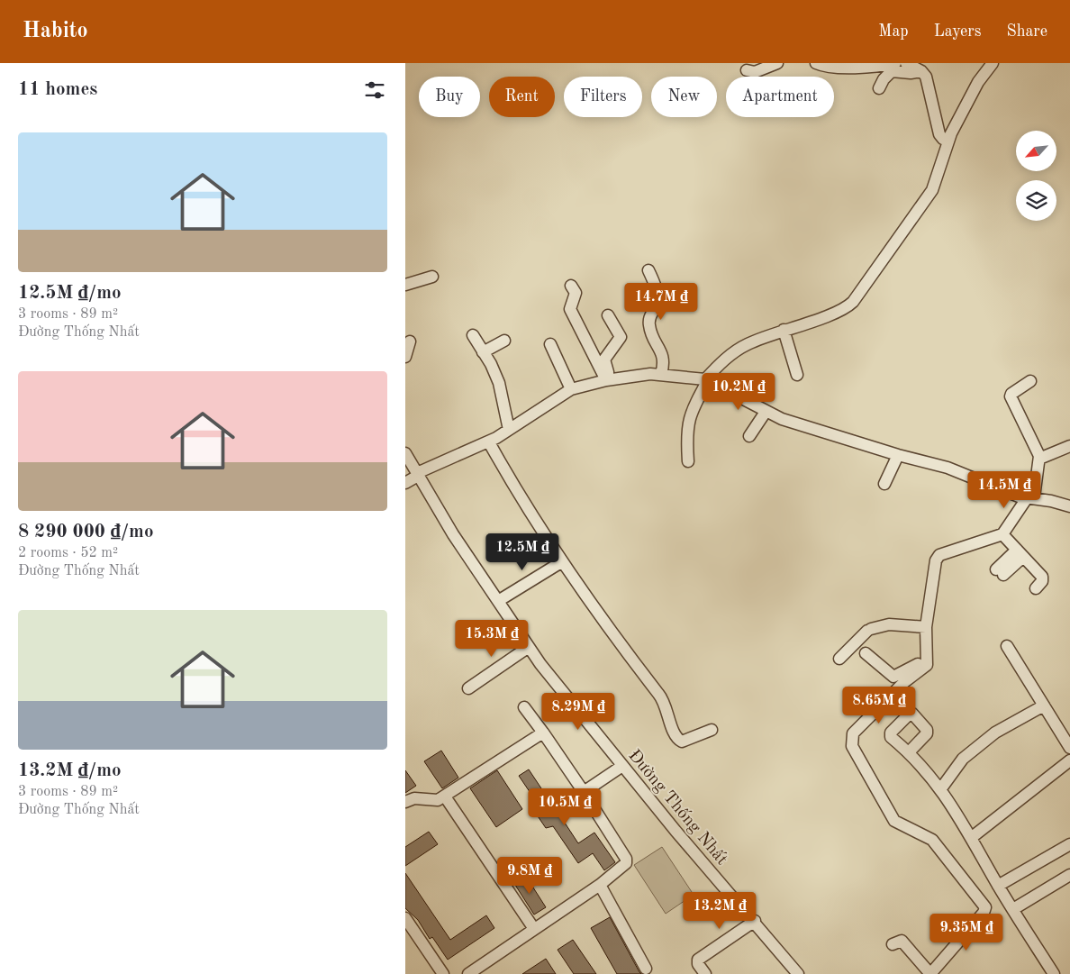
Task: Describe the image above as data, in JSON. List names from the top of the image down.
{
  "streets": {
    "street": ["Đường Thống Nhất"]
  },
  "north": "bottom left",
  "page": {
    "header": "Habito",
    "nav": ["Map", "Layers", "Share"],
    "heading": "11 homes",
    "chip": [
      "Buy",
      "Rent",
      "Filters",
      "New",
      "Apartment"
    ],
    "list": [
      {
        "name": "12.5M ₫/mo",
        "note": "3 rooms · 89 m² · Đường Thống Nhất"
      },
      {
        "name": "8 290 000 ₫/mo",
        "note": "2 rooms · 52 m² · Đường Thống Nhất"
      },
      {
        "name": "13.2M ₫/mo",
        "note": "3 rooms · 89 m² · Đường Thống Nhất"
      }
    ],
    "price": [
      "14.7M ₫",
      "10.2M ₫",
      "14.5M ₫",
      "12.5M ₫",
      "15.3M ₫",
      "8.65M ₫",
      "8.29M ₫",
      "10.5M ₫",
      "9.8M ₫",
      "13.2M ₫",
      "9.35M ₫"
    ]
  }
}
